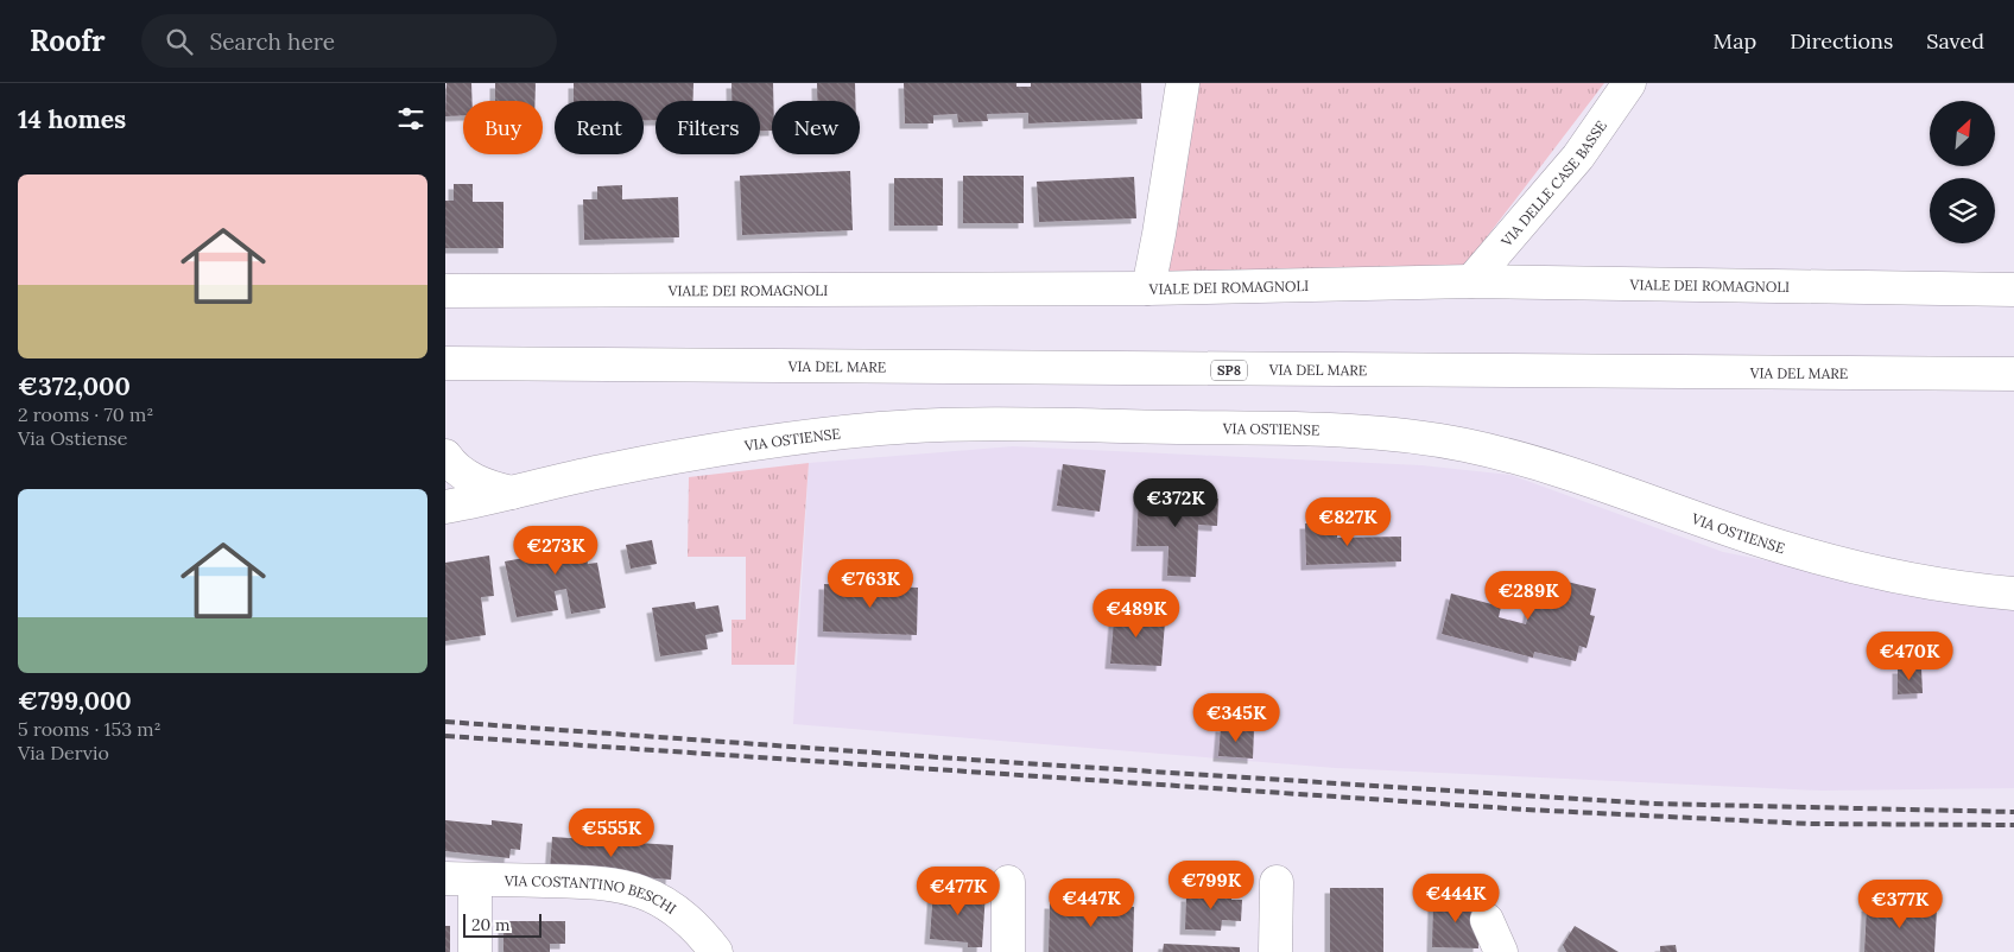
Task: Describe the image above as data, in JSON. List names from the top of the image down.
{
  "streets": {
    "main road": [
      "VIA DELLE CASE BASSE",
      "VIALE DEI ROMAGNOLI",
      "VIA DEL MARE",
      "SP8",
      "VIA OSTIENSE",
      "VIA COSTANTINO BESCHI"
    ]
  },
  "crossings": [
    ["VIA DELLE CASE BASSE", "VIALE DEI ROMAGNOLI"]
  ],
  "scale_bar": "20 m",
  "north": "top right",
  "page": {
    "header": "Roofr",
    "search": "Search here",
    "nav": ["Map", "Directions", "Saved"],
    "heading": "14 homes",
    "chip": [
      "Buy",
      "Rent",
      "Filters",
      "New"
    ],
    "list": [
      {
        "name": "€372,000",
        "note": "2 rooms · 70 m² · Via Ostiense"
      },
      {
        "name": "€799,000",
        "note": "5 rooms · 153 m² · Via Dervio"
      }
    ],
    "price": [
      "€372K",
      "€827K",
      "€273K",
      "€763K",
      "€289K",
      "€489K",
      "€470K",
      "€345K",
      "€555K",
      "€799K",
      "€477K",
      "€444K",
      "€447K",
      "€377K"
    ],
    "scale": "20 m"
  }
}
